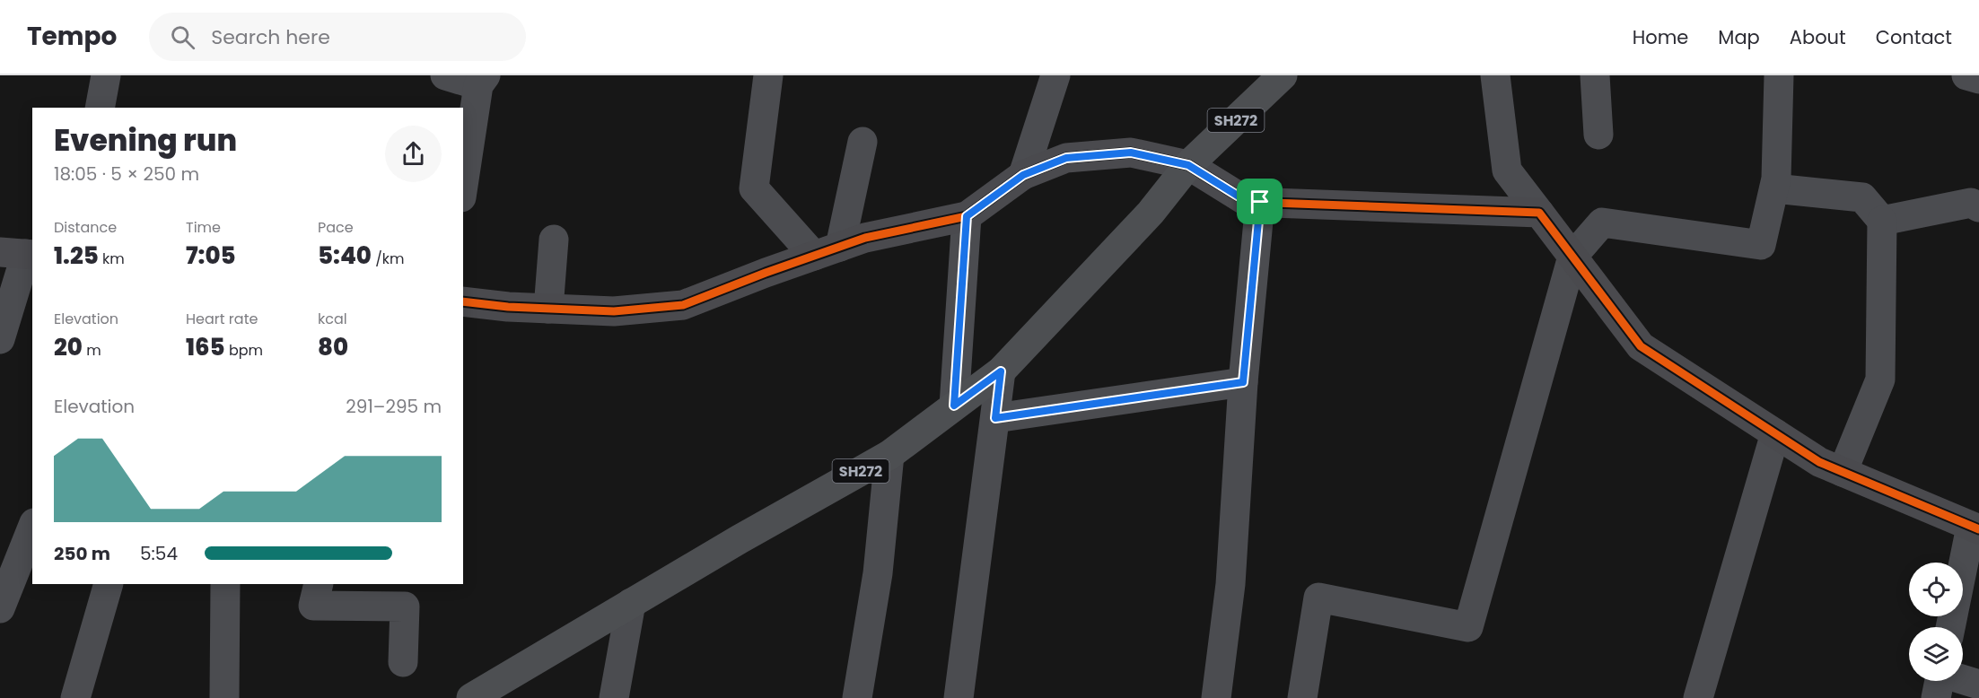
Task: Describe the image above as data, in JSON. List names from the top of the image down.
{
  "streets": {
    "main road": ["SH272"]
  },
  "page": {
    "header": "Tempo",
    "search": "Search here",
    "nav": [
      "Home",
      "Map",
      "About",
      "Contact"
    ],
    "heading": ["Evening run", "18:05 · 5 × 250 m"],
    "stats": [
      ["Distance", "1.25 km"],
      ["Time", "7:05"],
      ["Pace", "5:40 /km"],
      ["Elevation", "20 m"],
      ["Heart rate", "165 bpm"],
      ["kcal", "80"]
    ],
    "chart": ["Elevation", "291–295 m"],
    "list": [
      {
        "name": "250 m",
        "note": "5:54"
      }
    ]
  }
}
